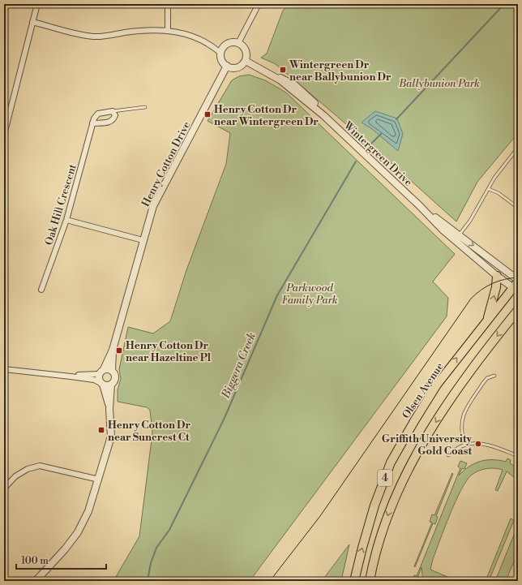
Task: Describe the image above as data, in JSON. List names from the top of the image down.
{
  "streets": {
    "main road": ["Olsen Avenue", "4"],
    "street": ["Wintergreen Drive", "Henry Cotton Drive", "Oak Hill Crescent"]
  },
  "crossings": [
    ["Wintergreen Drive", "Henry Cotton Drive"],
    ["Wintergreen Drive", "Olsen Avenue"]
  ],
  "water": ["Biggera Creek"],
  "parks": ["Ballybunion Park", "Parkwood Family Park"],
  "places": {
    "transit": [
      "Wintergreen Dr near Ballybunion Dr",
      "Henry Cotton Dr near Wintergreen Dr",
      "Henry Cotton Dr near Hazeltine Pl",
      "Henry Cotton Dr near Suncrest Ct"
    ],
    "other": ["Griffith University Gold Coast"]
  },
  "scale_bar": "100 m"
}
